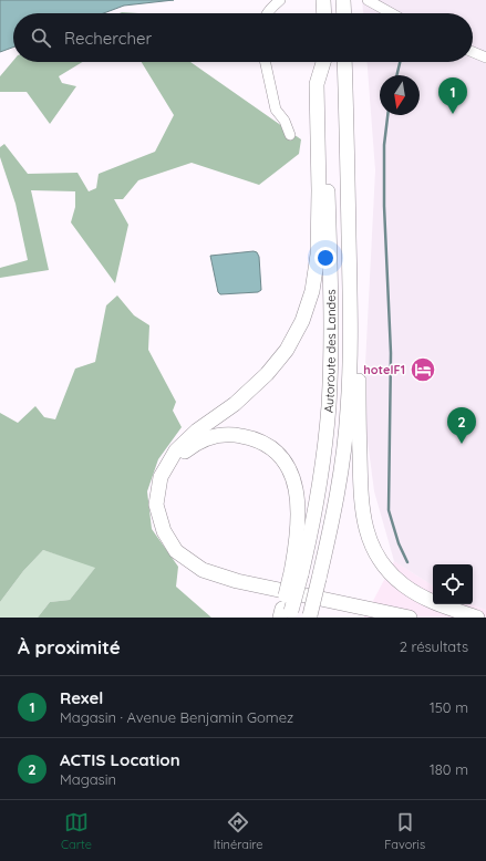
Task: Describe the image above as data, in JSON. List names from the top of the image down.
{
  "streets": {
    "highway": ["Autoroute des Landes"]
  },
  "places": {
    "hotel": ["hotelF1"]
  },
  "north": "bottom",
  "page": {
    "search": "Rechercher",
    "pins": ["1", "2"],
    "heading": ["À proximité", "2 résultats"],
    "list": [
      {
        "mark": "1",
        "name": "Rexel",
        "note": "Magasin · Avenue Benjamin Gomez",
        "value": "150 m"
      },
      {
        "mark": "2",
        "name": "ACTIS Location",
        "note": "Magasin",
        "value": "180 m"
      }
    ],
    "nav": ["Carte", "Itinéraire", "Favoris"]
  }
}
